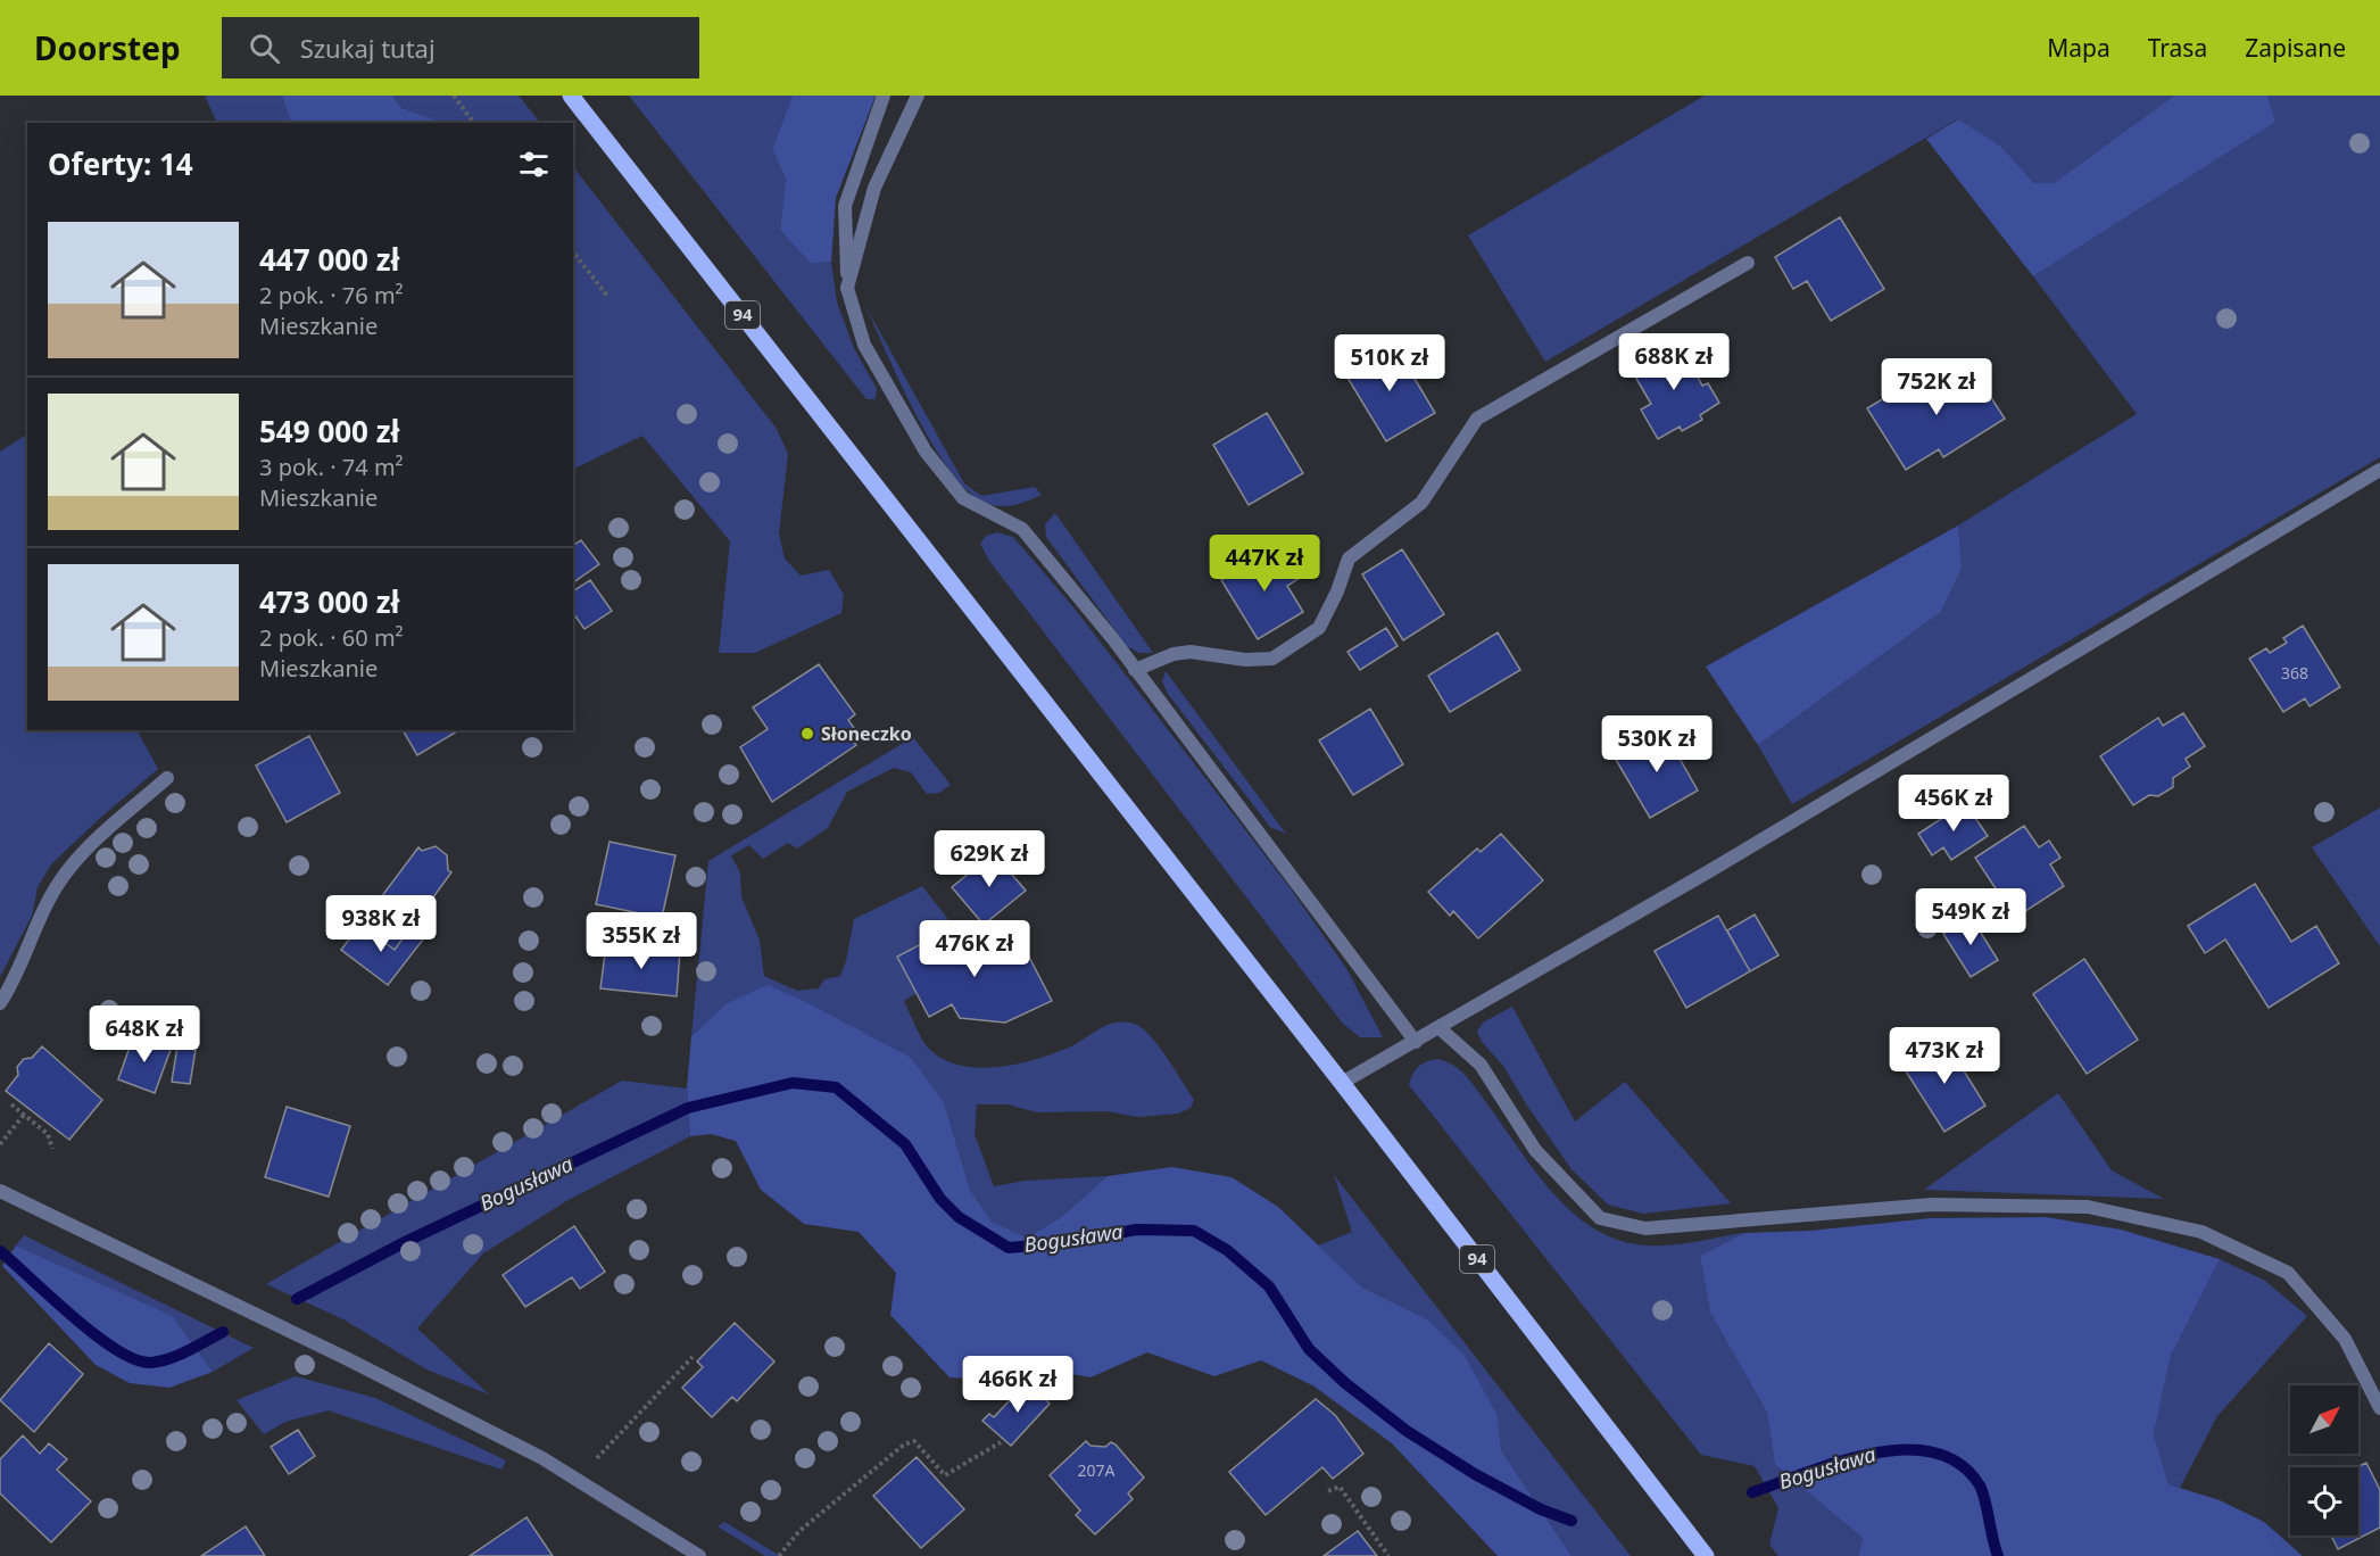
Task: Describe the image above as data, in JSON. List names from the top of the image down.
{
  "streets": {
    "main road": ["94"]
  },
  "water": ["Bogusława"],
  "places": ["Słoneczko"],
  "house_numbers": ["368", "207A"],
  "north": "top right",
  "page": {
    "header": "Doorstep",
    "search": "Szukaj tutaj",
    "nav": ["Mapa", "Trasa", "Zapisane"],
    "heading": "Oferty: 14",
    "list": [
      {
        "name": "447 000 zł",
        "note": "2 pok. · 76 m² · Mieszkanie"
      },
      {
        "name": "549 000 zł",
        "note": "3 pok. · 74 m² · Mieszkanie"
      },
      {
        "name": "473 000 zł",
        "note": "2 pok. · 60 m² · Mieszkanie"
      }
    ],
    "price": [
      "688K zł",
      "510K zł",
      "752K zł",
      "447K zł",
      "530K zł",
      "456K zł",
      "629K zł",
      "549K zł",
      "938K zł",
      "355K zł",
      "476K zł",
      "648K zł",
      "473K zł",
      "466K zł"
    ]
  }
}
